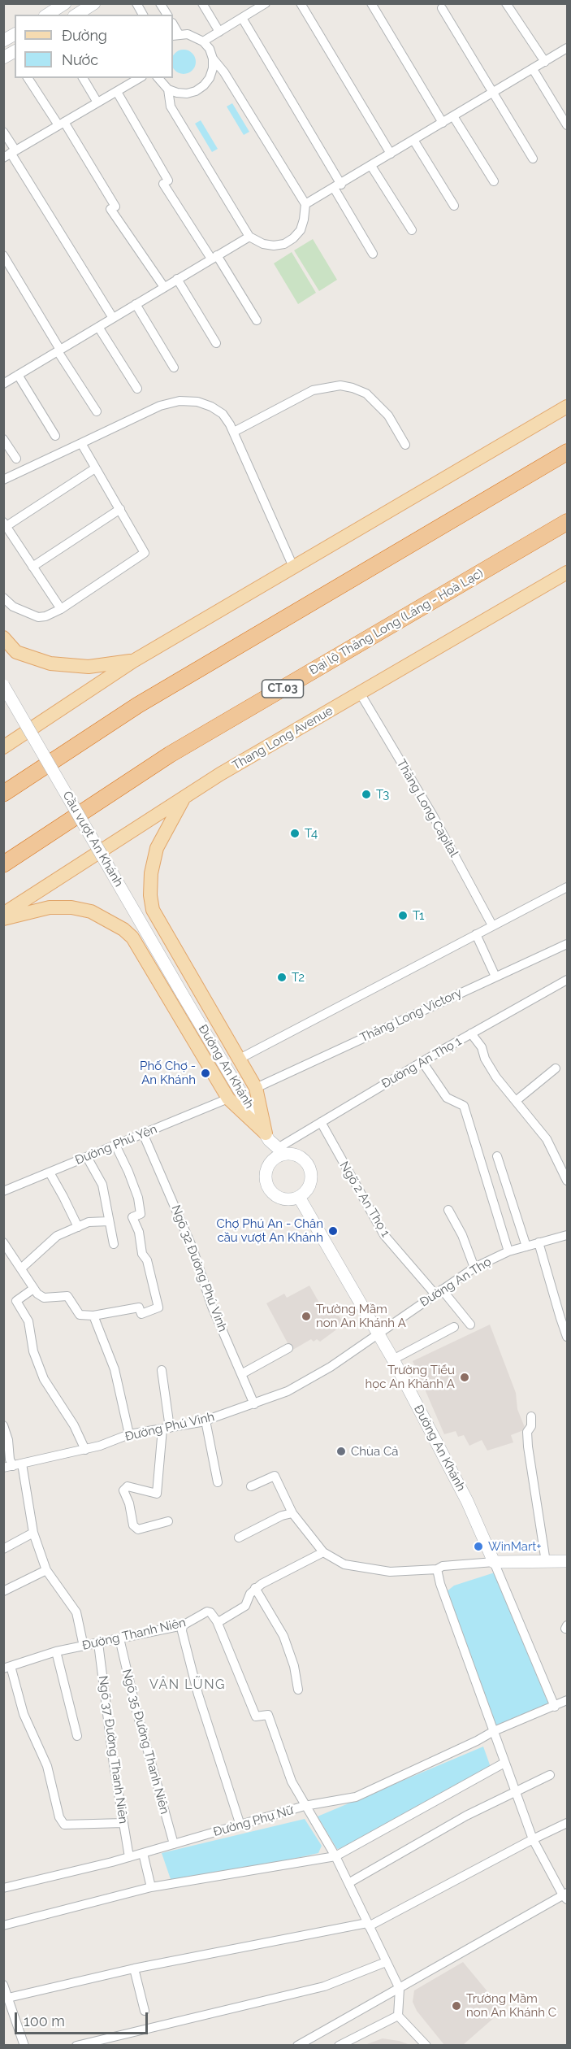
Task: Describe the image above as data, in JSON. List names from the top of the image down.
{
  "streets": {
    "highway": ["Đại lộ Thăng Long (Láng - Hoà Lạc)", "CT.03"],
    "main road": ["Thang Long Avenue"],
    "street": [
      "Thăng Long Capital",
      "Cầu vượt An Khánh",
      "Thăng Long Victory",
      "Đường An Thọ 1",
      "Đường An Khánh",
      "Đường Phú Yên",
      "Ngõ 2 An Thọ 1",
      "Ngõ 32 Đường Phú Vinh",
      "Đường An Thọ",
      "Đường Phú Vinh",
      "Đường Thanh Niên",
      "Ngõ 35 Đường Thanh Niên",
      "Ngõ 37 Đường Thanh Niên",
      "Đường Phụ Nữ"
    ]
  },
  "crossings": [
    ["Thang Long Avenue", "Thăng Long Capital"],
    ["Cầu vượt An Khánh", "Đường An Khánh"],
    ["Đường An Thọ 1", "Đường An Khánh"],
    ["Đường An Thọ 1", "Ngõ 2 An Thọ 1"],
    ["Đường An Khánh", "Đường An Thọ"],
    ["Đường An Khánh", "Đường Phú Vinh"],
    ["Đường Phú Yên", "Ngõ 32 Đường Phú Vinh"],
    ["Ngõ 2 An Thọ 1", "Đường An Thọ"],
    ["Ngõ 32 Đường Phú Vinh", "Đường Phú Vinh"],
    ["Đường An Thọ", "Đường Phú Vinh"],
    ["Đường Thanh Niên", "Ngõ 35 Đường Thanh Niên"],
    ["Đường Thanh Niên", "Ngõ 37 Đường Thanh Niên"],
    ["Ngõ 35 Đường Thanh Niên", "Đường Phụ Nữ"],
    ["Ngõ 37 Đường Thanh Niên", "Đường Phụ Nữ"]
  ],
  "districts": ["VÂN LŨNG"],
  "places": [
    "T3",
    "T4",
    "T1",
    "T2",
    "Phố Chợ - An Khánh",
    "Chợ Phú An - Chân cầu vượt An Khánh",
    "Trường Mầm non An Khánh A",
    "Trường Tiểu học An Khánh A",
    "Chùa Cả",
    "WinMart+",
    "Trường Mầm non An Khánh C"
  ],
  "legend": ["Đường", "Nước"],
  "scale_bar": "100 m"
}
